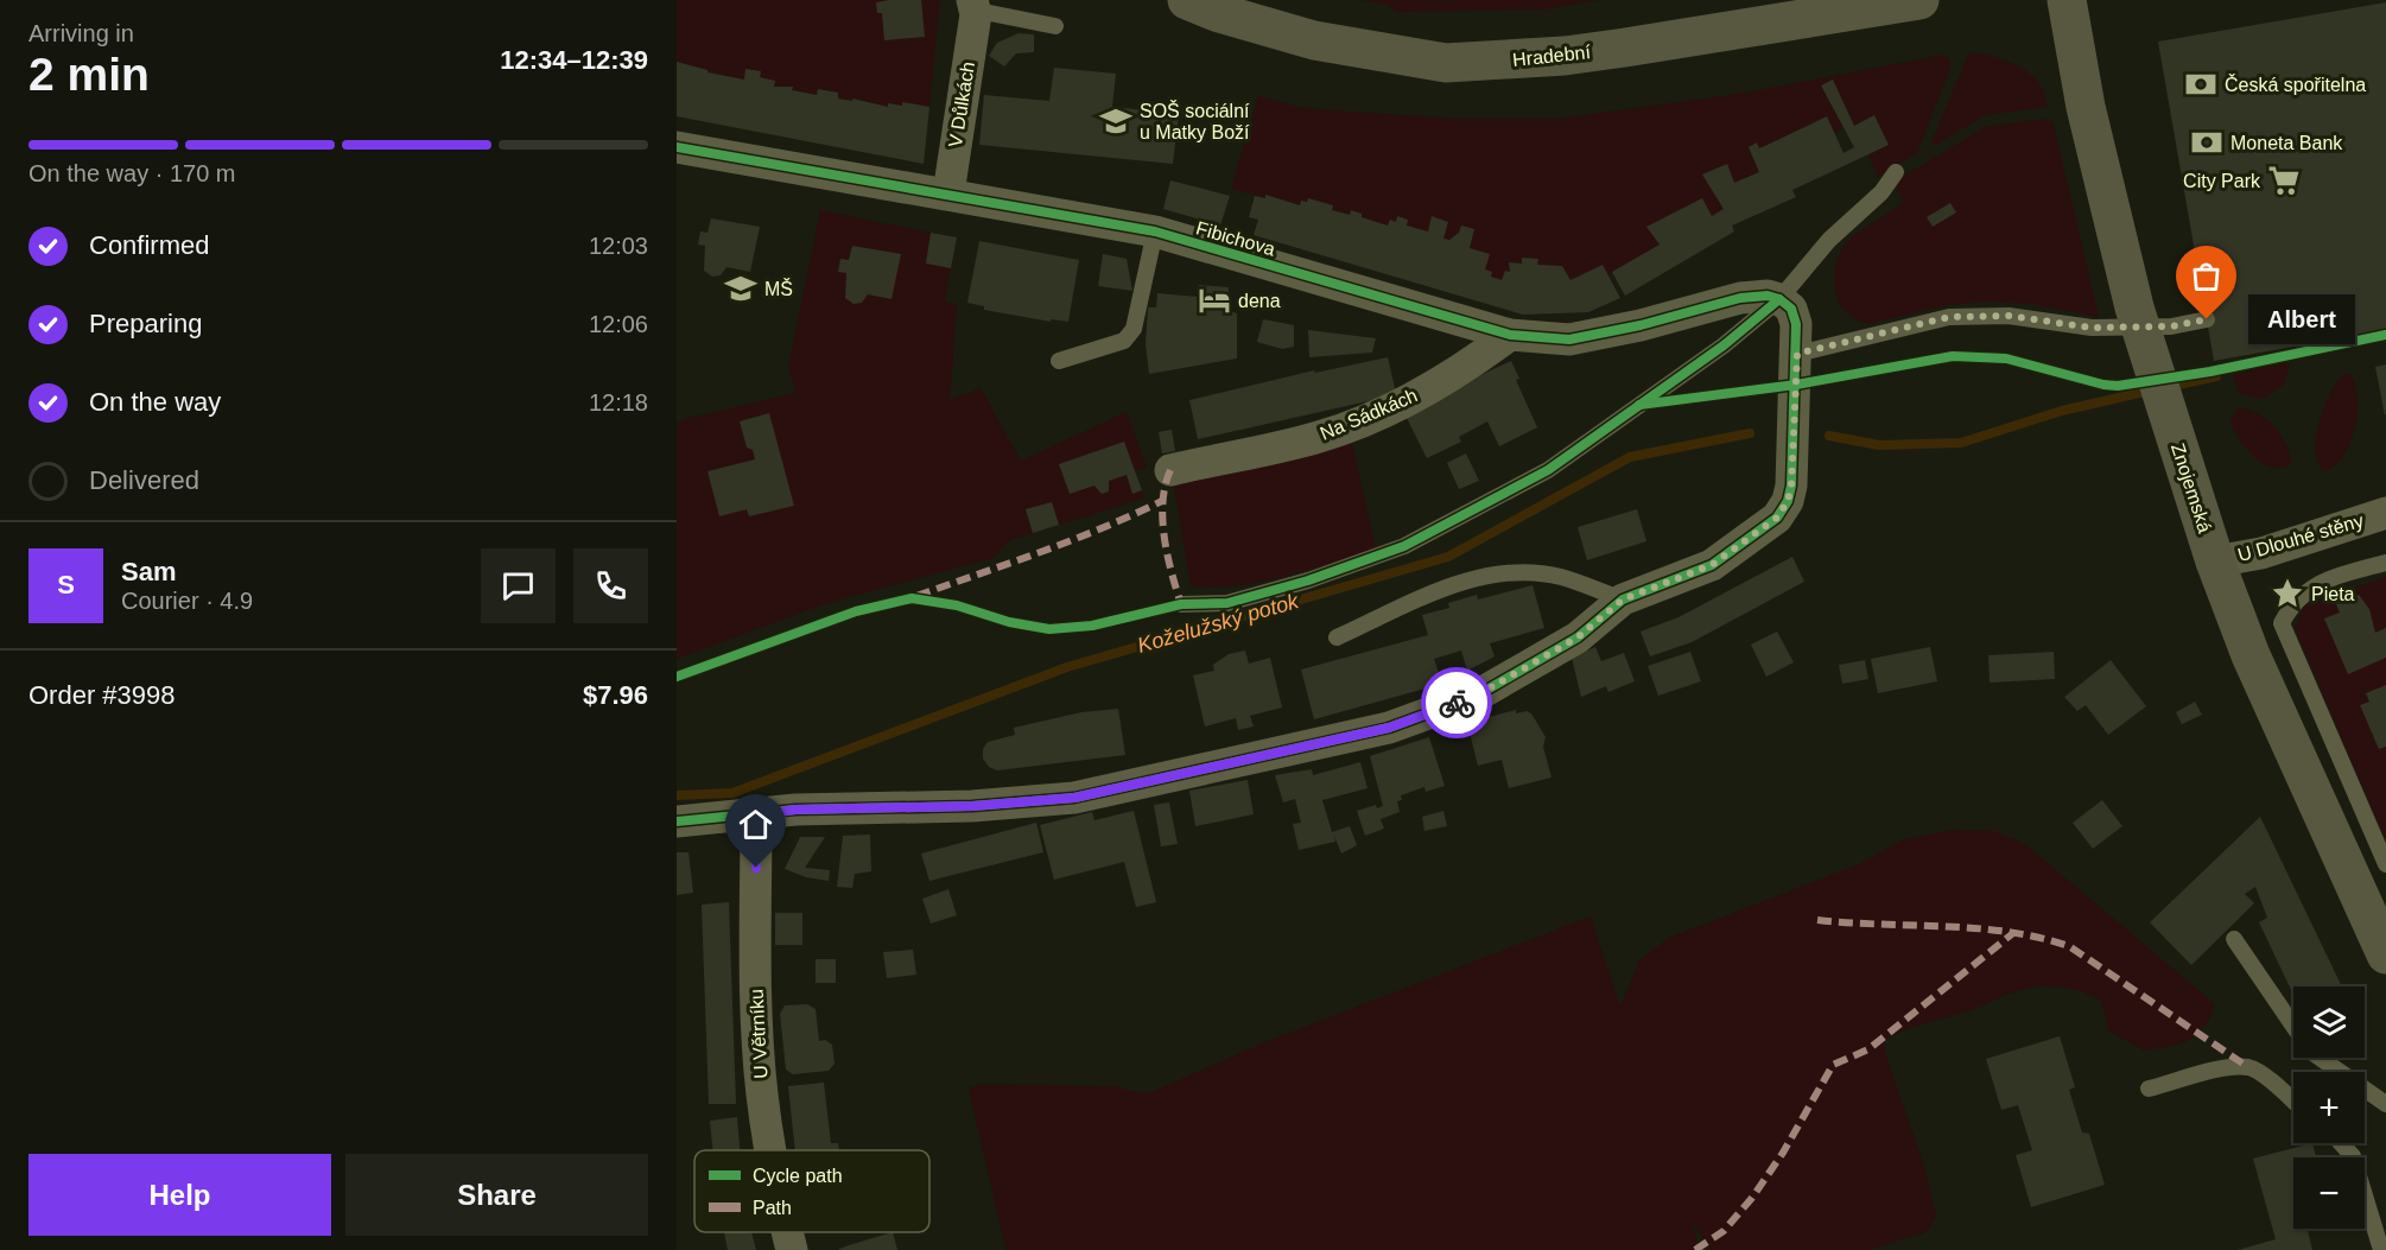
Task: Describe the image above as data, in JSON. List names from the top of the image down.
{
  "streets": {
    "main road": ["Hradební", "Znojemská"],
    "street": [
      "V Důlkách",
      "Fibichova",
      "Na Sádkách",
      "U Dlouhé stěny",
      "U Větrníku"
    ]
  },
  "crossings": [
    ["V Důlkách", "Fibichova"],
    ["Fibichova", "Na Sádkách"],
    ["Znojemská", "U Dlouhé stěny"]
  ],
  "water": ["Koželužský potok"],
  "places": {
    "bank": ["Česká spořitelna", "Moneta Bank"],
    "school or university": ["SOŠ sociální u Matky Boží", "MŠ"],
    "supermarket": ["City Park"],
    "hotel": ["dena"],
    "other": ["Albert"],
    "place": ["Pieta"]
  },
  "legend": ["Cycle path", "Path"],
  "page": {
    "heading": ["2 min", "Arriving in", "12:34–12:39"],
    "panel": [
      "Sam",
      "Courier · 4.9",
      "Order #3998",
      "$7.96"
    ],
    "bar": "On the way · 170 m",
    "list": [
      ["Confirmed", "12:03"],
      ["Preparing", "12:06"],
      ["On the way", "12:18"],
      "Delivered"
    ],
    "bubble": "Albert",
    "round": "S",
    "map_buttons": ["+", "−"],
    "buttons": ["Help", "Share"]
  }
}
